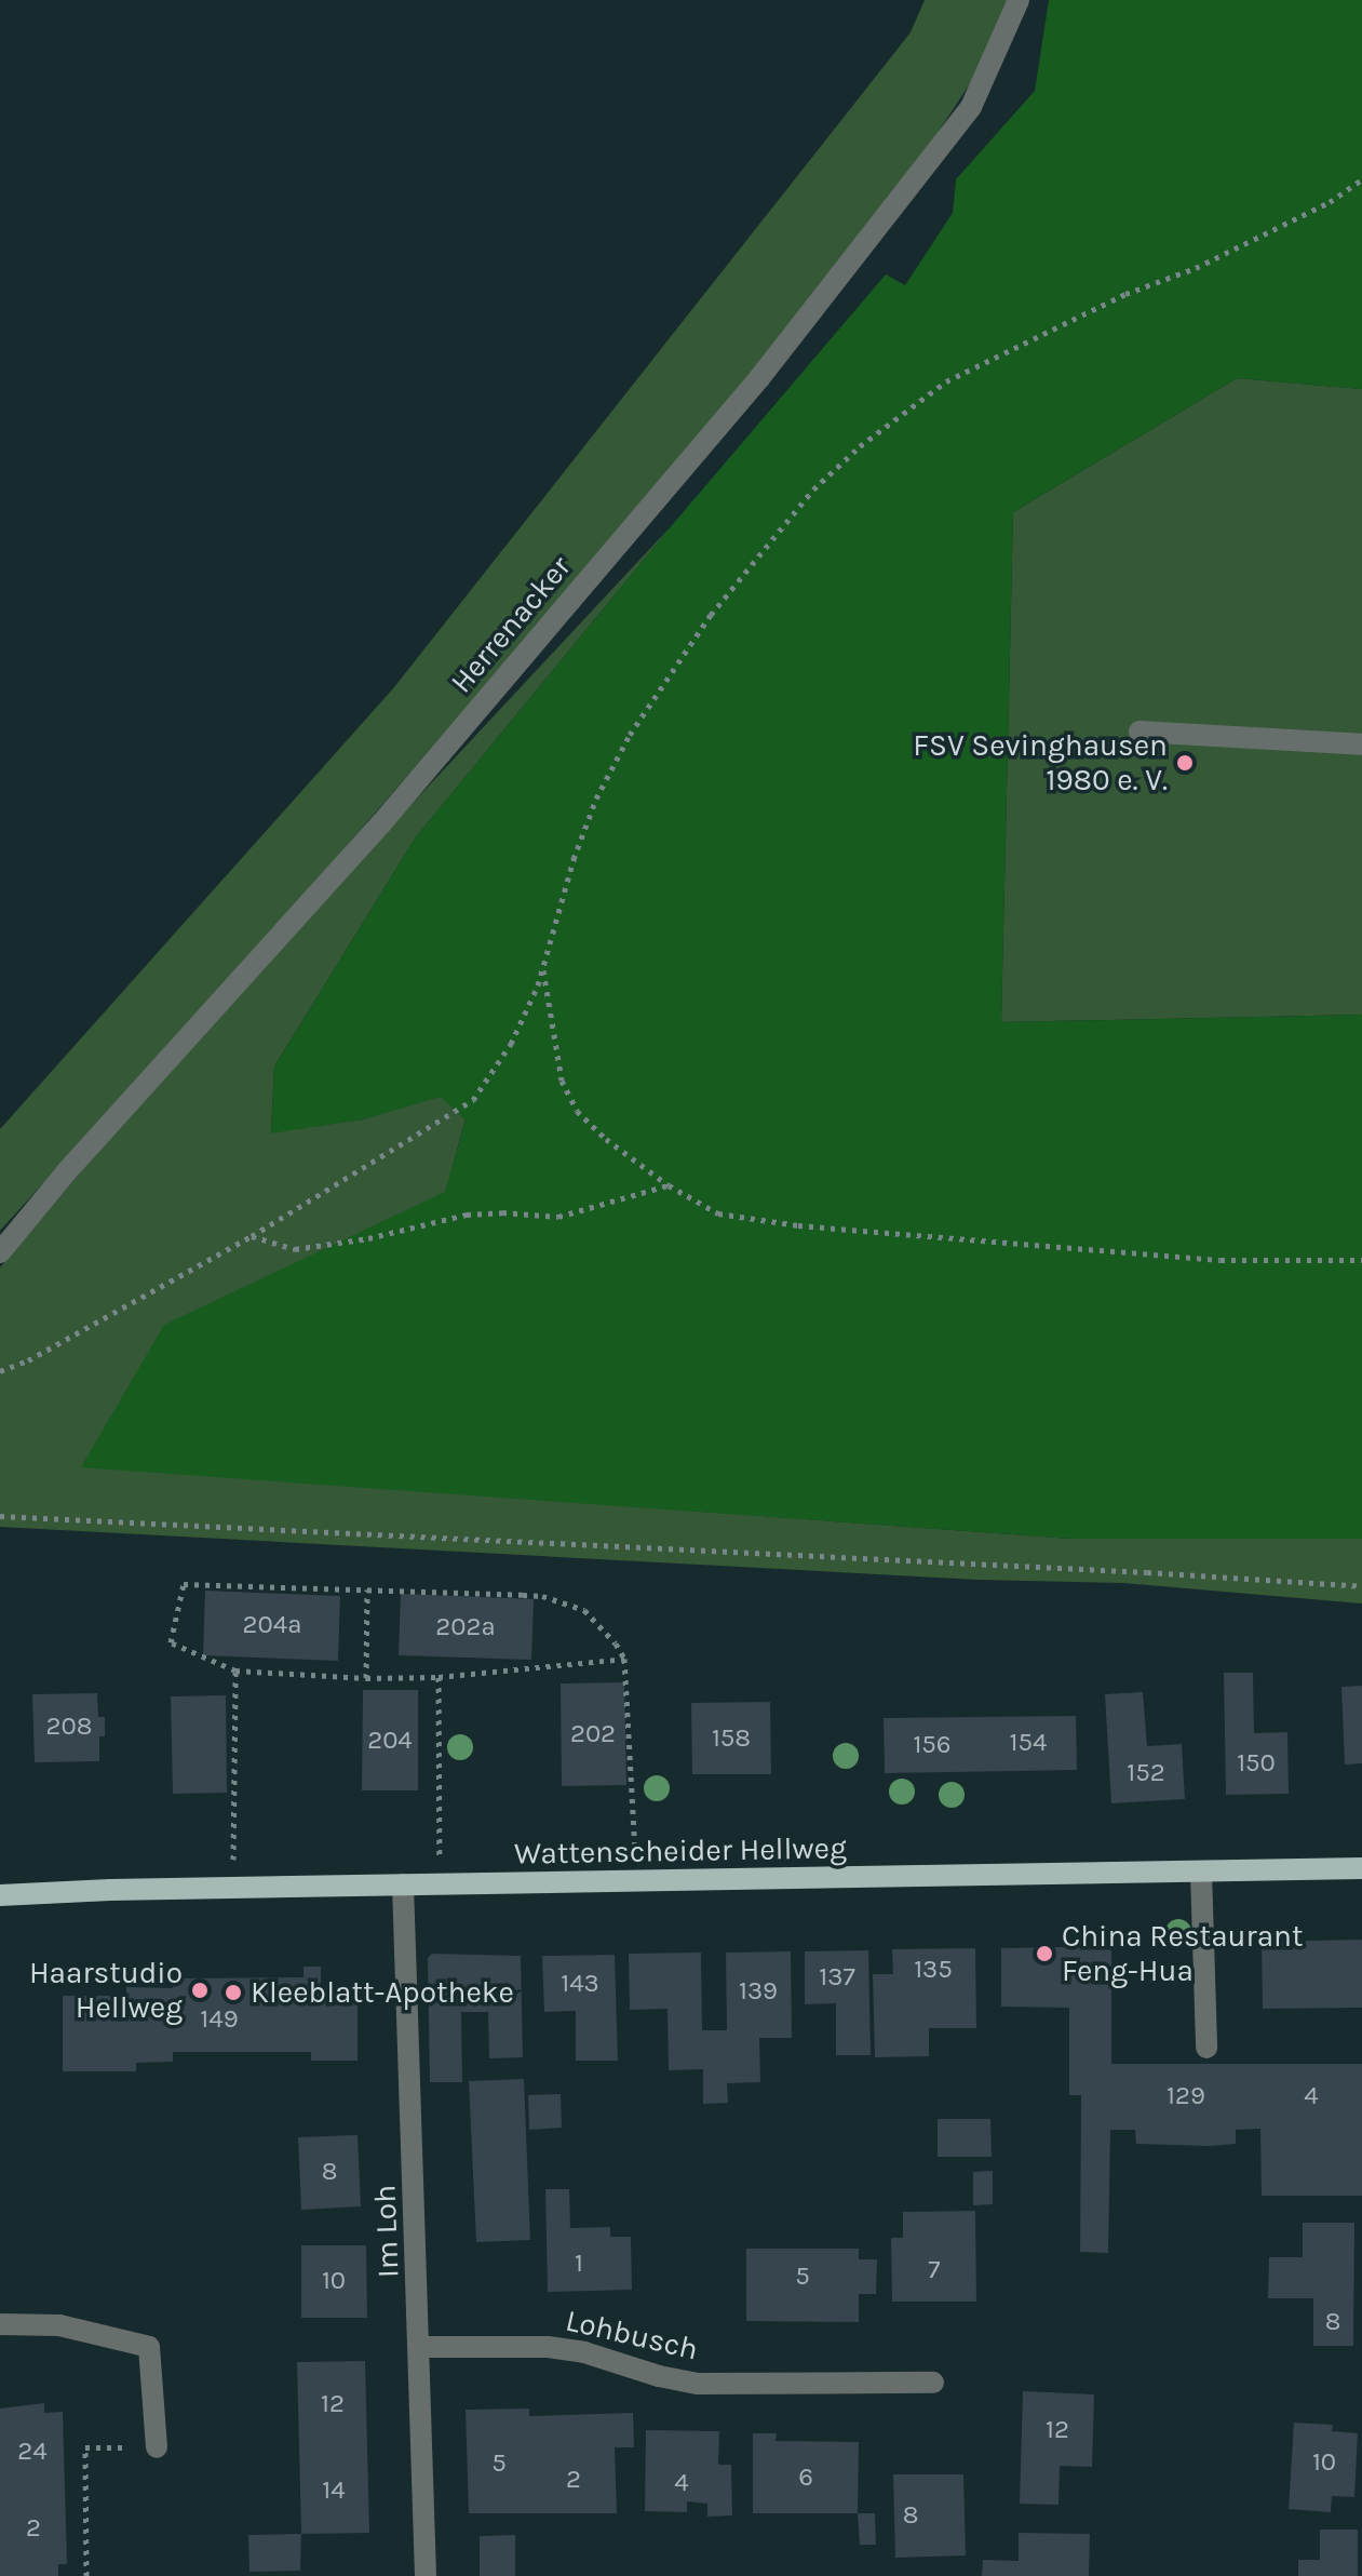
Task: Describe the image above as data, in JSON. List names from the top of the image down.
{
  "streets": {
    "main road": ["Wattenscheider Hellweg"],
    "street": ["Herrenacker", "Im Loh", "Lohbusch"]
  },
  "crossings": [
    ["Wattenscheider Hellweg", "Im Loh"],
    ["Im Loh", "Lohbusch"]
  ],
  "places": [
    "FSV Sevinghausen 1980 e. V.",
    "China Restaurant Feng-Hua",
    "Haarstudio Hellweg",
    "Kleeblatt-Apotheke"
  ],
  "house_numbers": [
    "204a",
    "202a",
    "208",
    "202",
    "158",
    "204",
    "154",
    "156",
    "150",
    "152",
    "135",
    "137",
    "143",
    "139",
    "149",
    "129",
    "4",
    "8",
    "1",
    "7",
    "5",
    "10",
    "8",
    "12",
    "12",
    "24",
    "10",
    "5",
    "6",
    "2",
    "4",
    "14",
    "8",
    "2"
  ]
}
